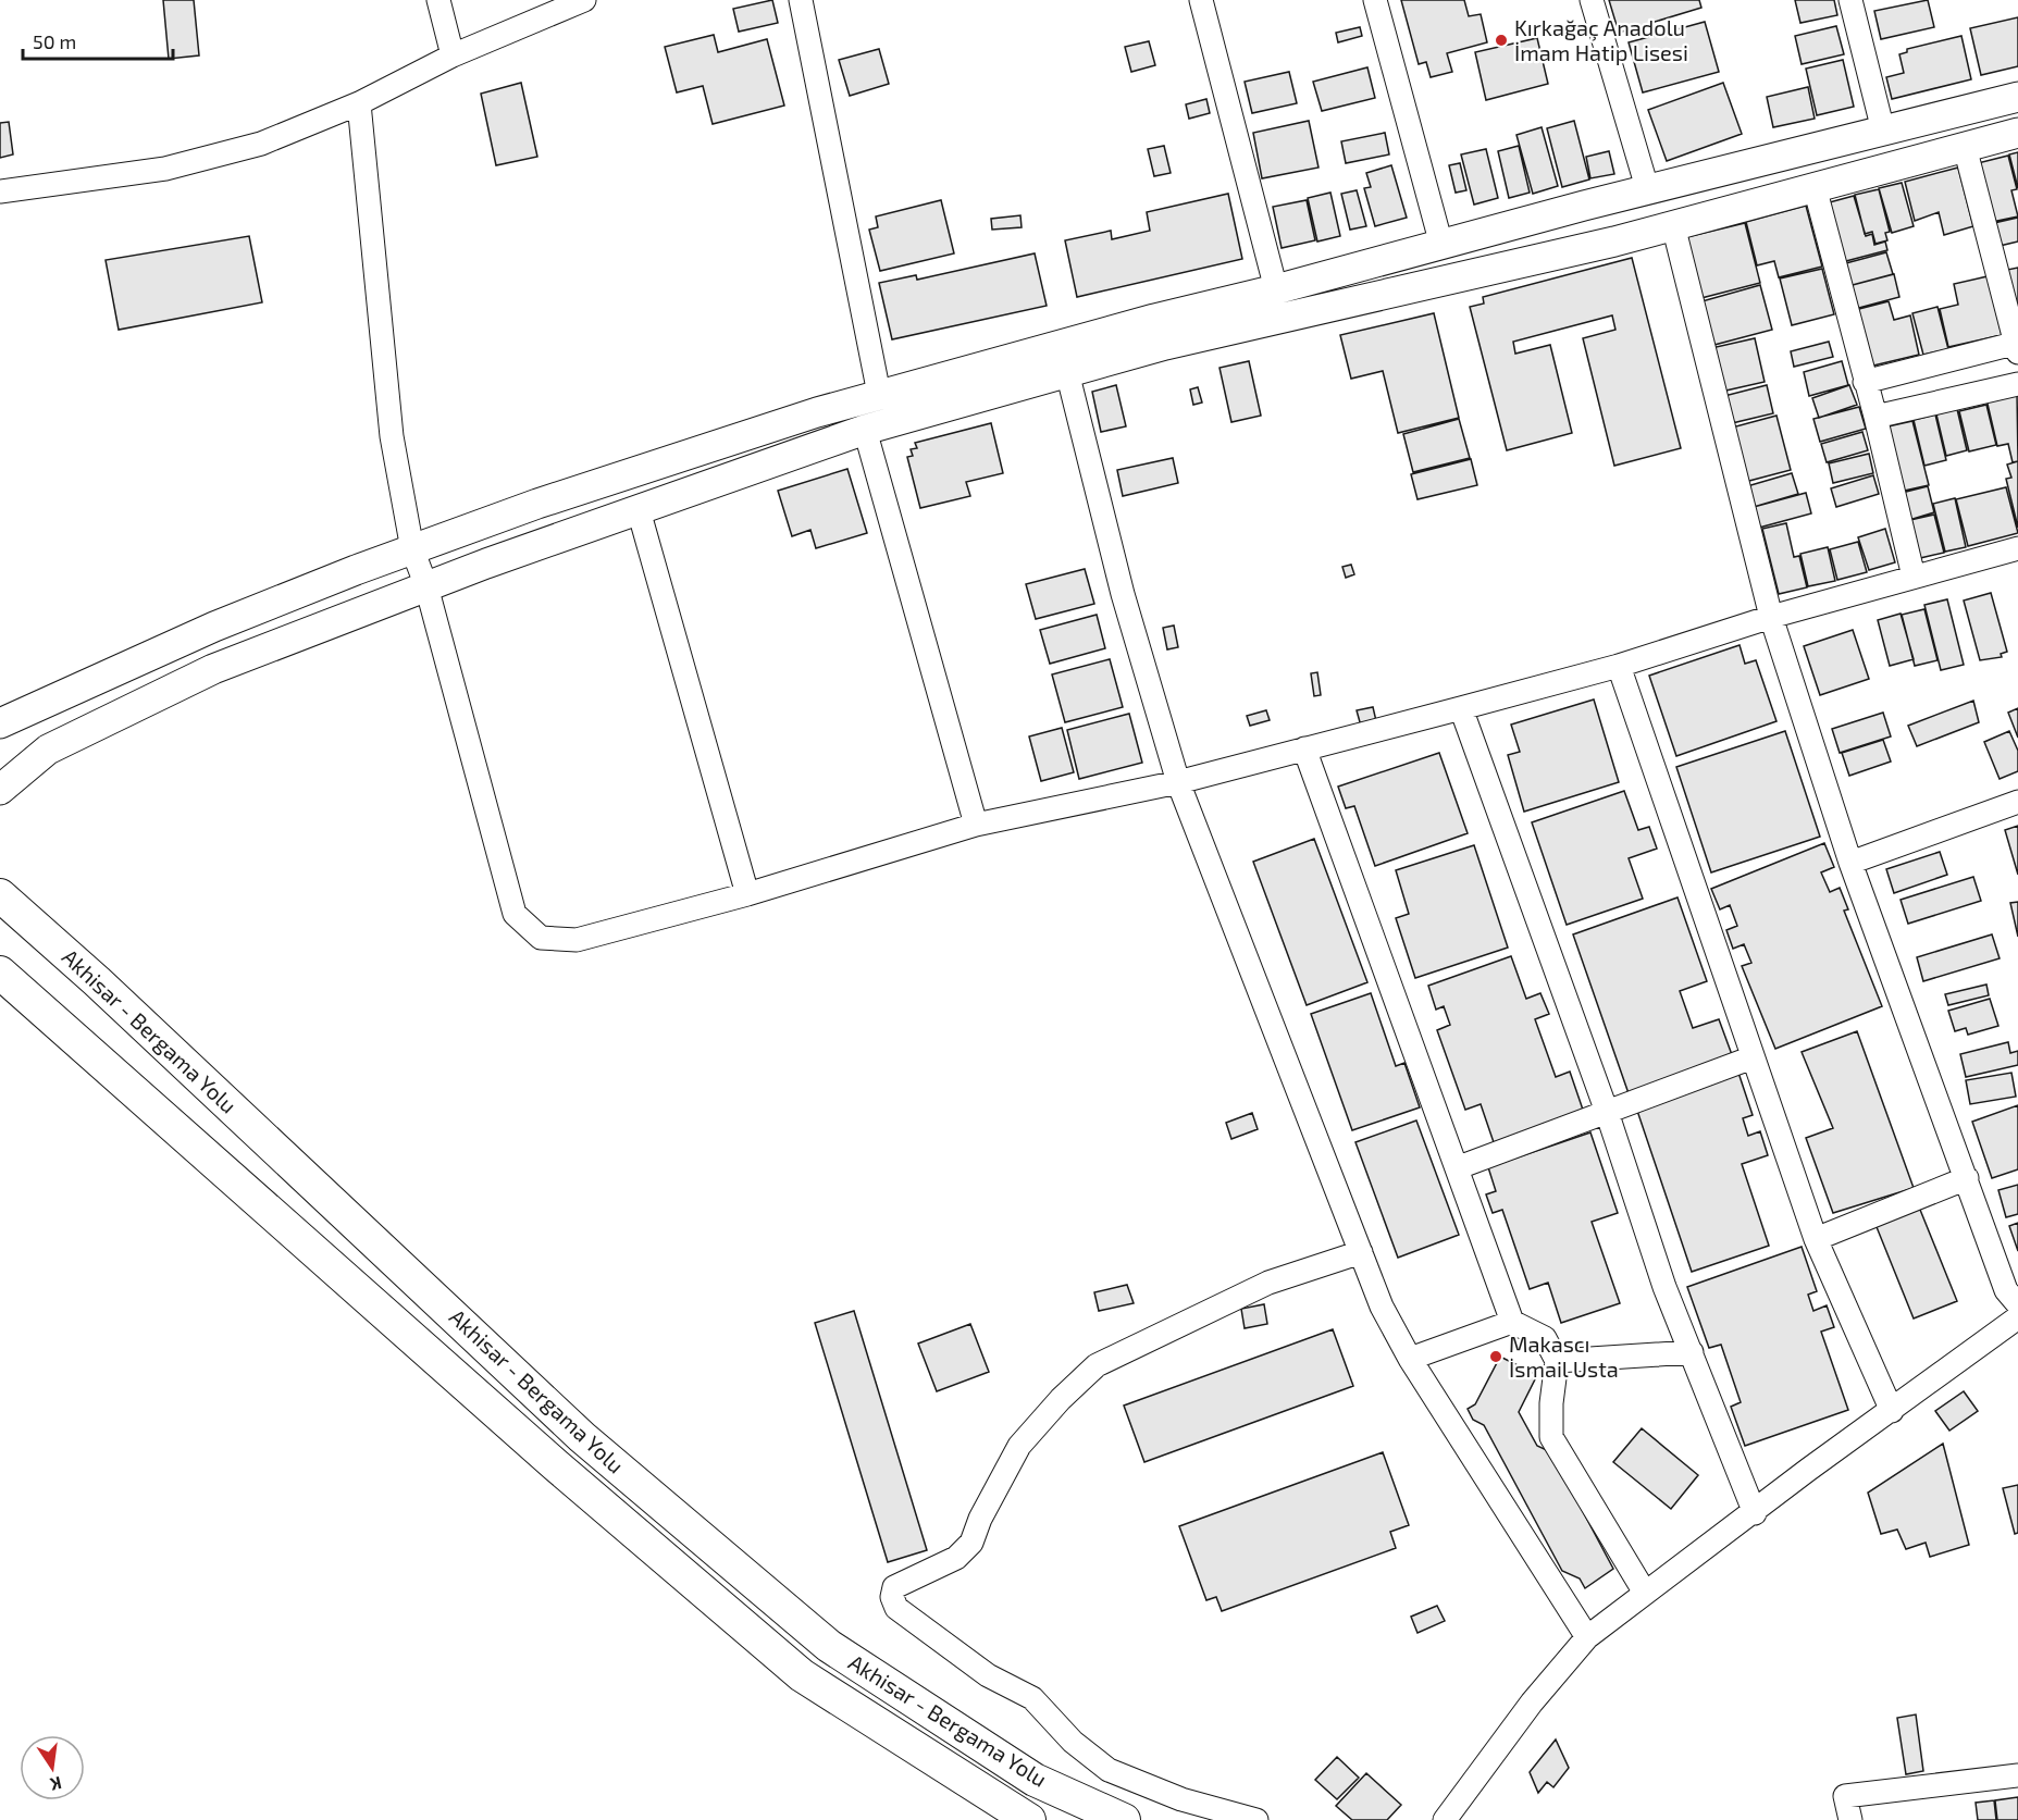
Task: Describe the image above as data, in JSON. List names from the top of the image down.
{
  "streets": {
    "highway": ["Akhisar - Bergama Yolu"]
  },
  "places": ["Kırkağaç Anadolu İmam Hatip Lisesi", "Makascı İsmail Usta"],
  "scale_bar": "50 m",
  "north": "bottom"
}
